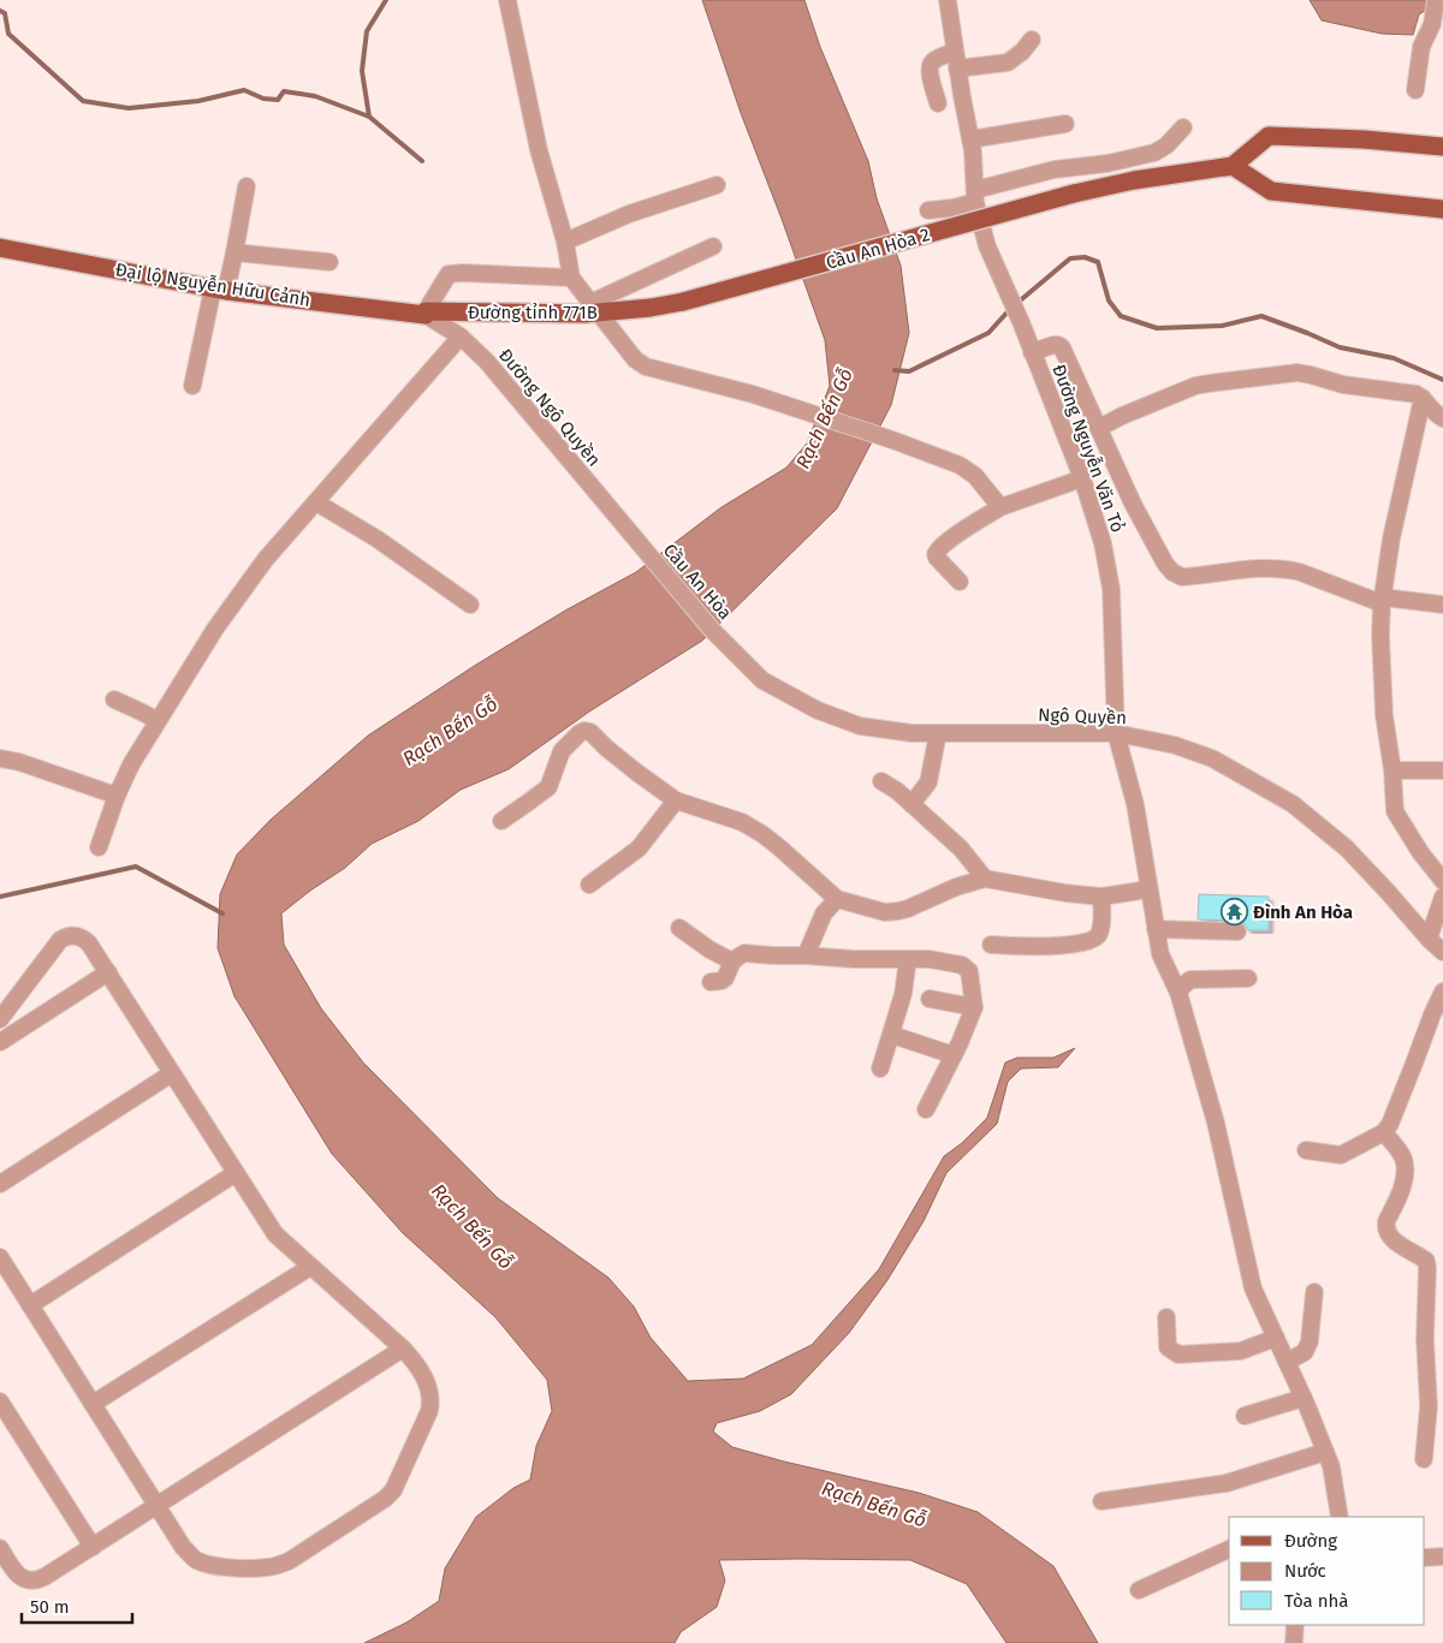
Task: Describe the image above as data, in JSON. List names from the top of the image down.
{
  "streets": {
    "main road": ["Cầu An Hòa 2", "Đại lộ Nguyễn Hữu Cảnh", "Đường tỉnh 771B"],
    "street": [
      "Đường Ngô Quyền",
      "Đường Nguyễn Văn Tỏ",
      "Cầu An Hòa",
      "Ngô Quyền"
    ]
  },
  "crossings": [
    ["Cầu An Hòa 2", "Đường tỉnh 771B"],
    ["Đại lộ Nguyễn Hữu Cảnh", "Đường tỉnh 771B"],
    ["Đường tỉnh 771B", "Đường Ngô Quyền"],
    ["Đường Ngô Quyền", "Cầu An Hòa"],
    ["Đường Nguyễn Văn Tỏ", "Ngô Quyền"],
    ["Cầu An Hòa", "Ngô Quyền"]
  ],
  "water": ["Rạch Bến Gỗ"],
  "places": {
    "temple": ["Đình An Hòa"]
  },
  "legend": ["Đường", "Nước", "Tòa nhà"],
  "scale_bar": "50 m"
}
